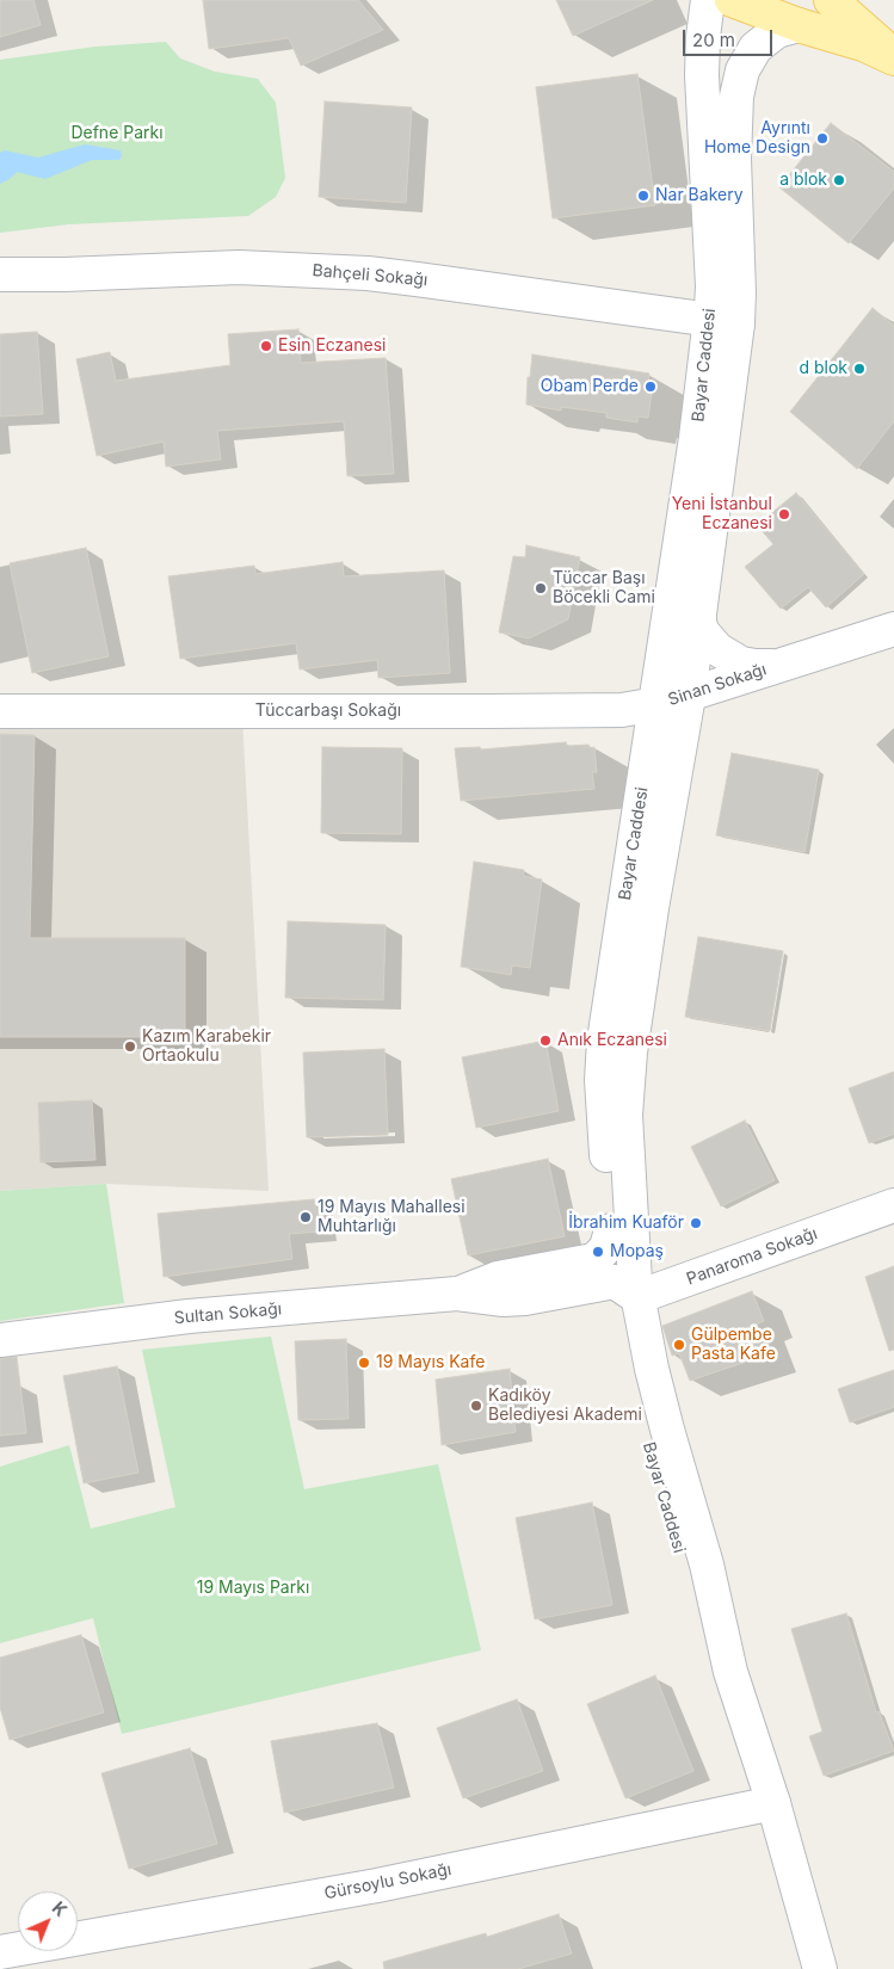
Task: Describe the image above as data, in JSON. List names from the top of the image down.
{
  "streets": {
    "street": [
      "Bahçeli Sokağı",
      "Bayar Caddesi",
      "Sinan Sokağı",
      "Tüccarbaşı Sokağı",
      "Panaroma Sokağı",
      "Sultan Sokağı",
      "Gürsoylu Sokağı"
    ]
  },
  "crossings": [
    ["Bahçeli Sokağı", "Bayar Caddesi"],
    ["Bayar Caddesi", "Sinan Sokağı"],
    ["Bayar Caddesi", "Tüccarbaşı Sokağı"],
    ["Bayar Caddesi", "Panaroma Sokağı"],
    ["Bayar Caddesi", "Sultan Sokağı"],
    ["Bayar Caddesi", "Gürsoylu Sokağı"],
    ["Sinan Sokağı", "Tüccarbaşı Sokağı"],
    ["Panaroma Sokağı", "Sultan Sokağı"]
  ],
  "parks": ["Defne Parkı", "19 Mayıs Parkı"],
  "places": [
    "Ayrıntı Home Design",
    "a blok",
    "Nar Bakery",
    "Esin Eczanesi",
    "d blok",
    "Obam Perde",
    "Yeni İstanbul Eczanesi",
    "Tüccar Başı Böcekli Cami",
    "Anık Eczanesi",
    "Kazım Karabekir Ortaokulu",
    "19 Mayıs Mahallesi Muhtarlığı",
    "İbrahim Kuaför",
    "Mopaş",
    "Gülpembe Pasta Kafe",
    "19 Mayıs Kafe",
    "Kadıköy Belediyesi Akademi"
  ],
  "scale_bar": "20 m",
  "north": "top right"
}
